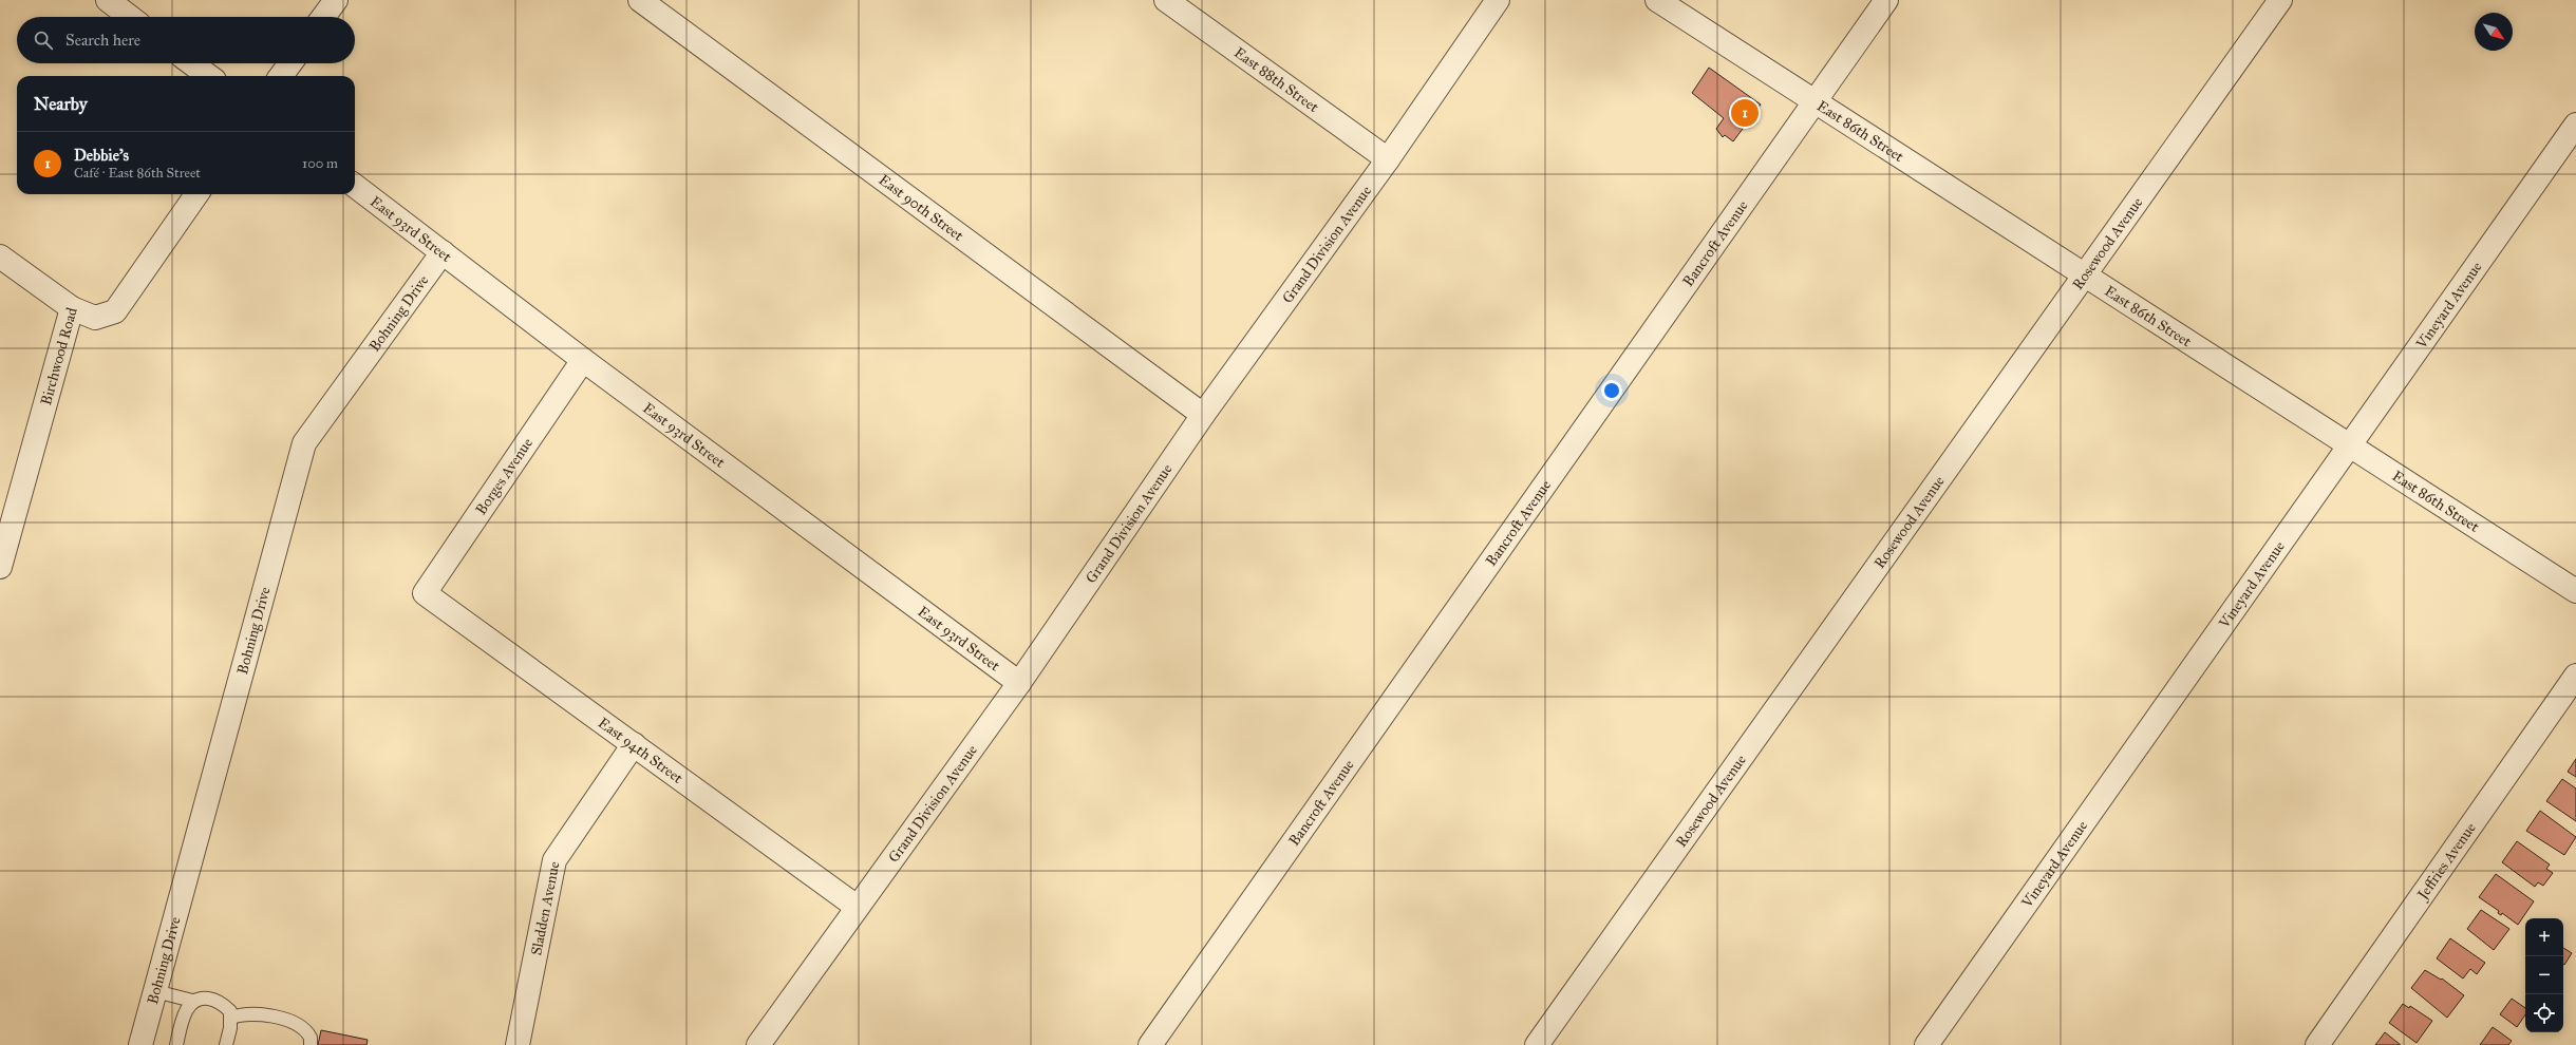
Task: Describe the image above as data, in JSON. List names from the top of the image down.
{
  "streets": {
    "street": [
      "East 88th Street",
      "East 86th Street",
      "East 90th Street",
      "East 93rd Street",
      "Bancroft Avenue",
      "Grand Division Avenue",
      "Rosewood Avenue",
      "Vineyard Avenue",
      "Bohning Drive",
      "Birchwood Road",
      "Borges Avenue",
      "East 94th Street",
      "Jeffries Avenue",
      "Sladden Avenue"
    ]
  },
  "crossings": [
    ["East 88th Street", "Grand Division Avenue"],
    ["East 86th Street", "Bancroft Avenue"],
    ["East 86th Street", "Rosewood Avenue"],
    ["East 86th Street", "Vineyard Avenue"],
    ["East 90th Street", "Grand Division Avenue"],
    ["East 93rd Street", "Grand Division Avenue"],
    ["East 93rd Street", "Bohning Drive"],
    ["East 93rd Street", "Borges Avenue"],
    ["Grand Division Avenue", "East 94th Street"],
    ["Borges Avenue", "East 94th Street"],
    ["East 94th Street", "Sladden Avenue"]
  ],
  "north": "bottom right",
  "page": {
    "search": "Search here",
    "heading": "Nearby",
    "pins": "1",
    "list": [
      {
        "mark": "1",
        "name": "Debbie's",
        "note": "Café · East 86th Street",
        "value": "100 m"
      }
    ],
    "map_buttons": ["+", "−"]
  }
}
